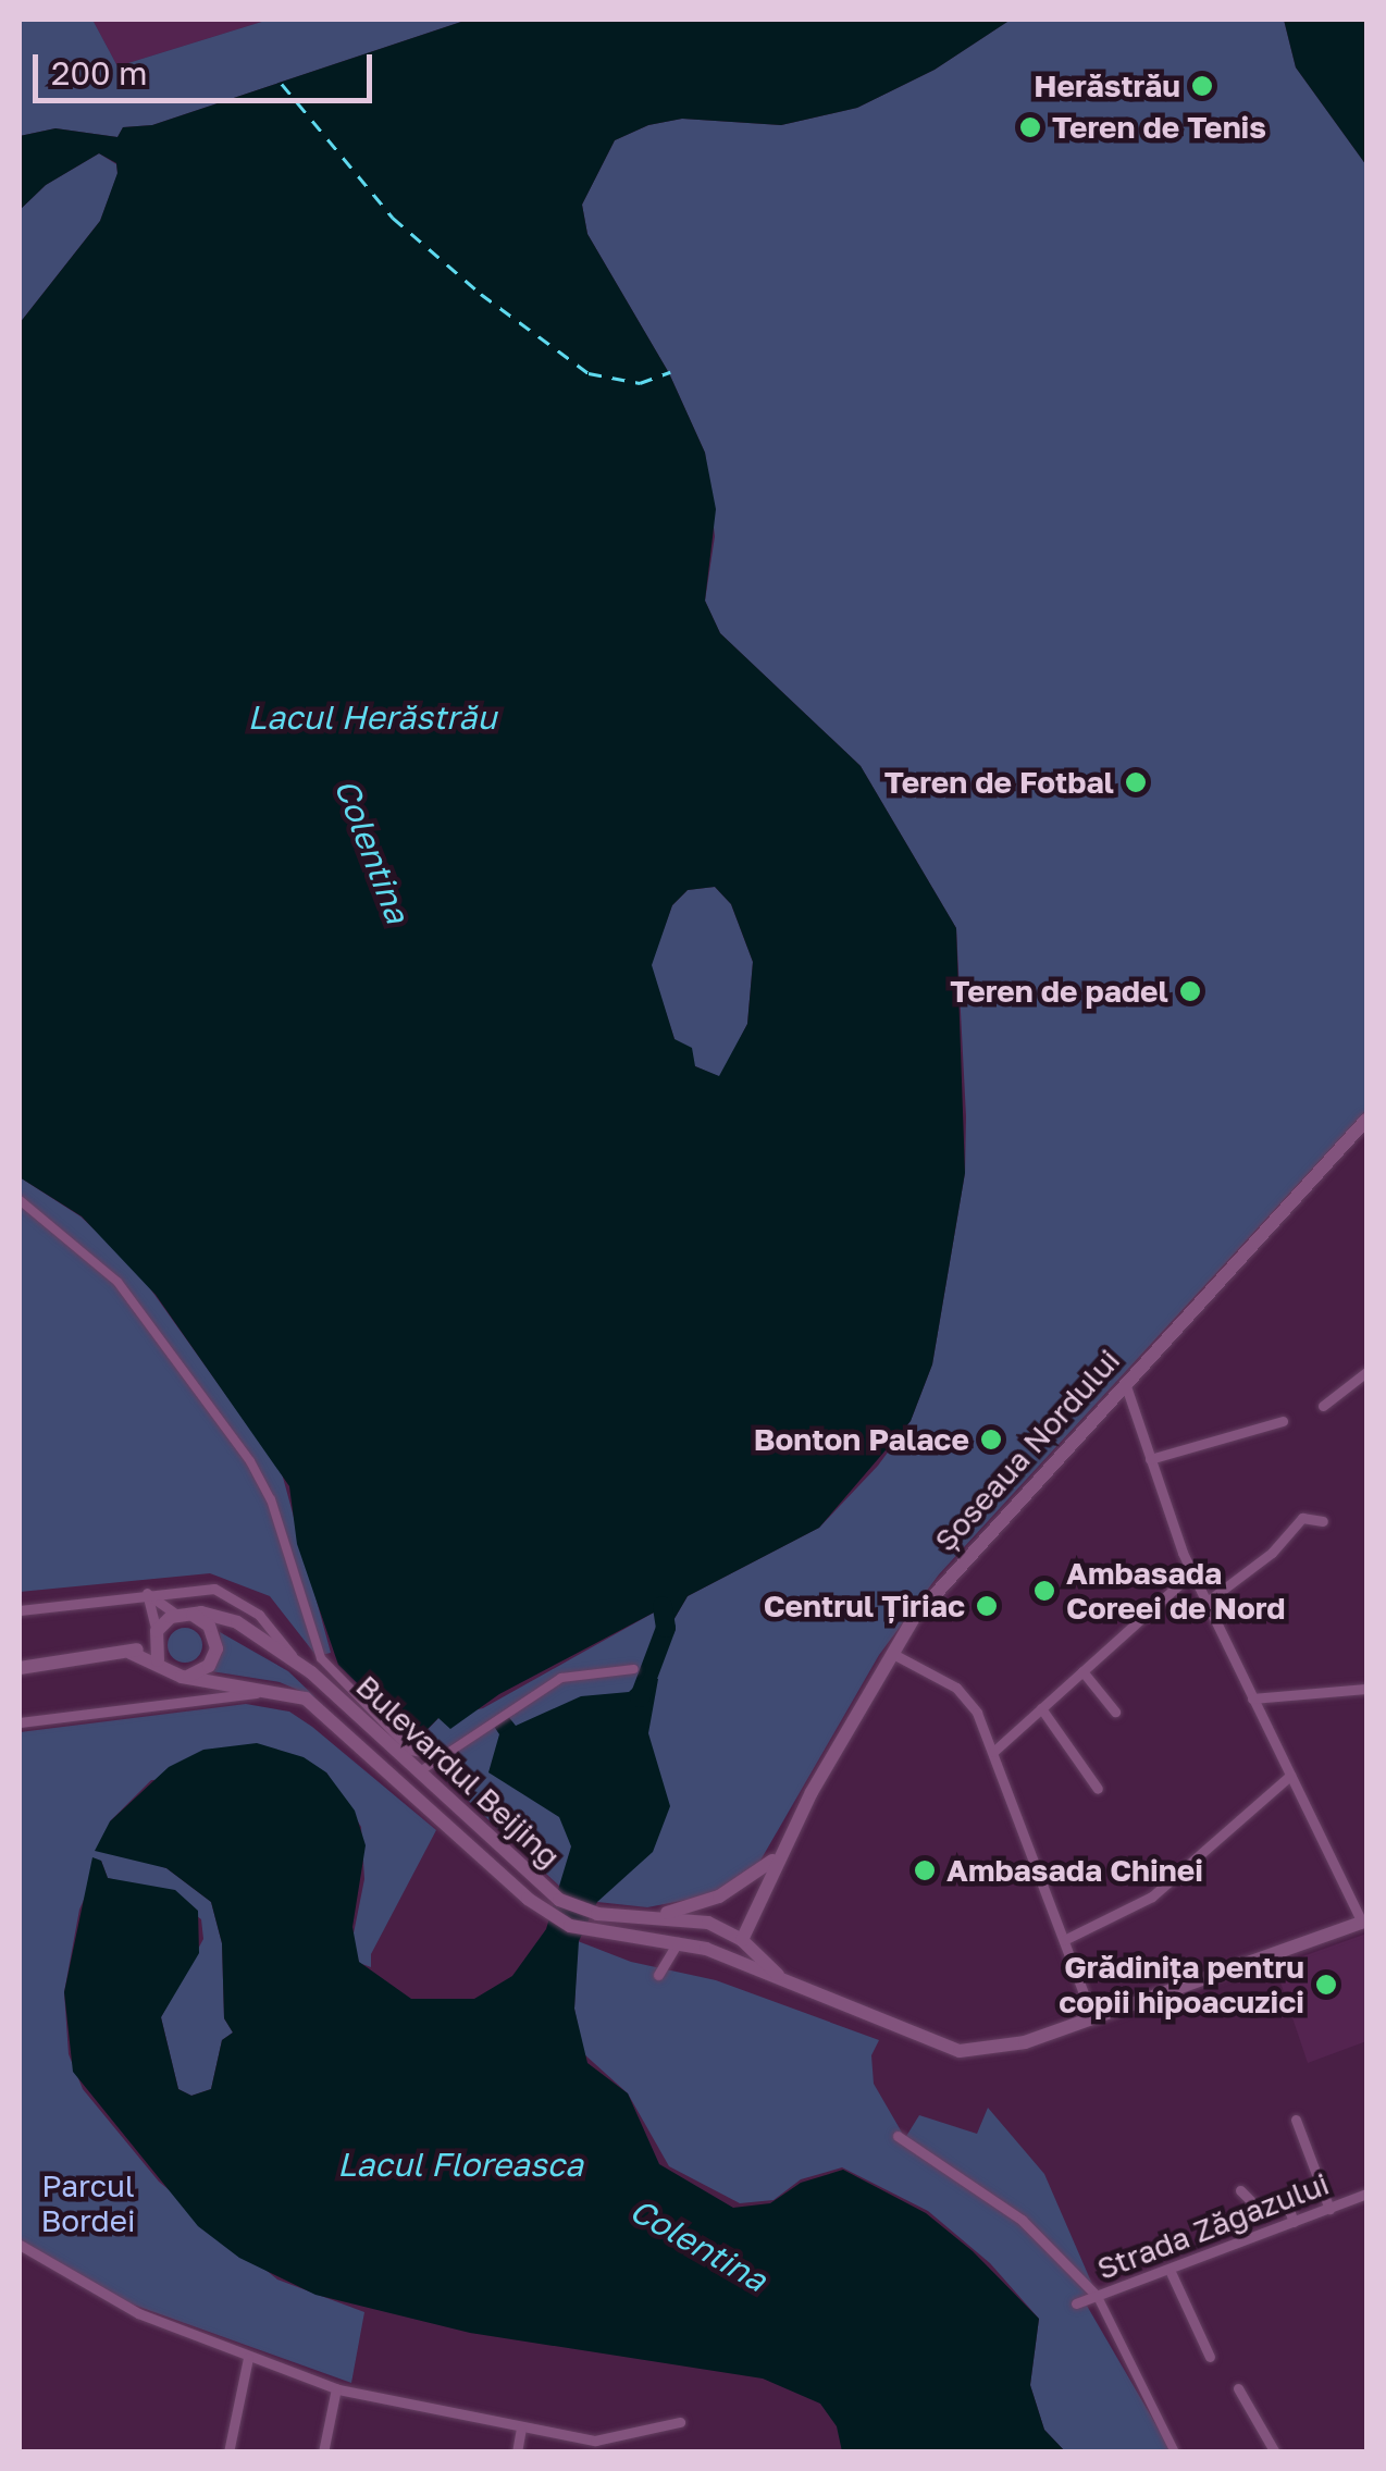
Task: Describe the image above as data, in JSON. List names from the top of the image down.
{
  "streets": {
    "main road": ["Șoseaua Nordului", "Bulevardul Beijing"],
    "street": ["Strada Zăgazului"]
  },
  "crossings": [
    ["Șoseaua Nordului", "Bulevardul Beijing"]
  ],
  "water": ["Lacul Herăstrău", "Colentina", "Lacul Floreasca"],
  "parks": ["Parcul Bordei"],
  "places": [
    "Herăstrău",
    "Teren de Tenis",
    "Teren de Fotbal",
    "Teren de padel",
    "Bonton Palace",
    "Ambasada Coreei de Nord",
    "Centrul Țiriac",
    "Ambasada Chinei",
    "Grădinița pentru copii hipoacuzici"
  ],
  "scale_bar": "200 m"
}
